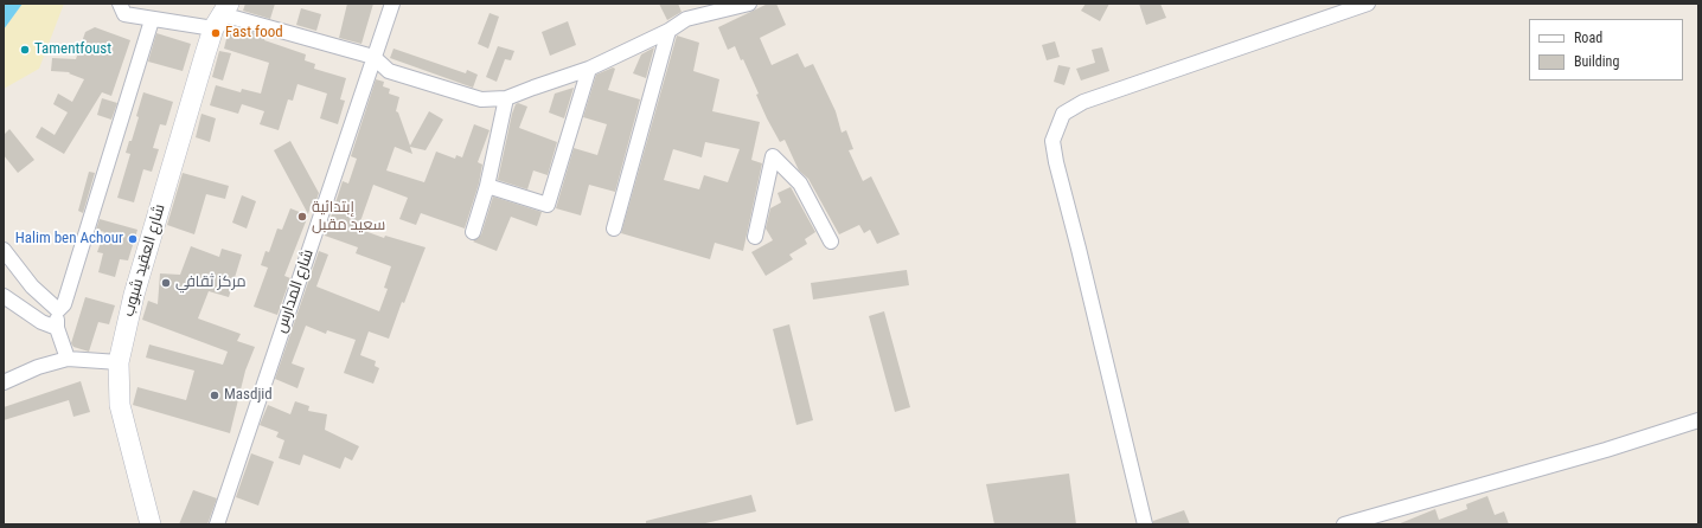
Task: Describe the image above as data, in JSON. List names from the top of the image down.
{
  "streets": {
    "main road": ["شارع العقيد شبوب"],
    "street": ["شارع المدارس"]
  },
  "places": [
    "Fast food",
    "Tamentfoust",
    "إبتدائية سعيد مقبل",
    "Halim ben Achour",
    "مركز ثقافي",
    "Masdjid"
  ],
  "legend": ["Road", "Building"]
}
